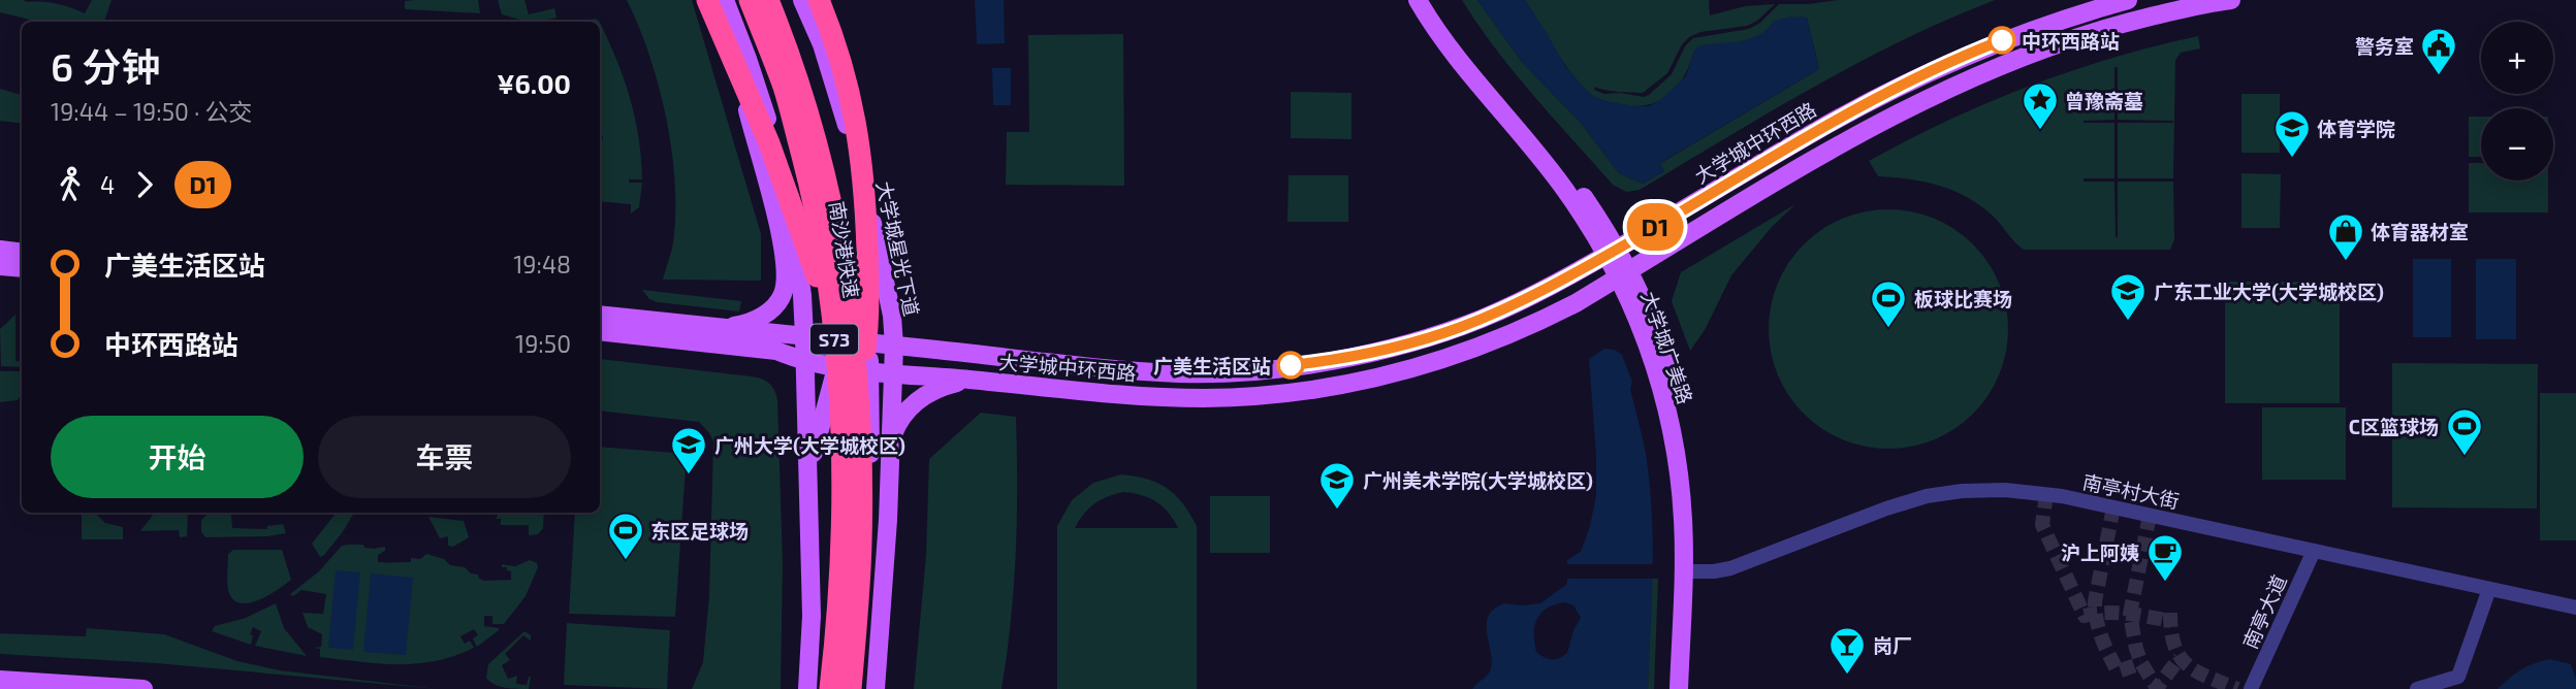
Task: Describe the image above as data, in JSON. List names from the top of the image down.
{
  "streets": {
    "highway": ["南沙港快速", "S73"],
    "main road": ["大学城中环西路", "大学城星光下道", "大学城广美路"],
    "street": ["南亭村大街", "南亭大道"]
  },
  "crossings": [
    ["大学城中环西路", "大学城星光下道"],
    ["大学城中环西路", "南沙港快速"],
    ["大学城中环西路", "大学城广美路"],
    ["大学城广美路", "南亭村大街"],
    ["南亭村大街", "南亭大道"]
  ],
  "places": {
    "other": ["中环西路站", "广美生活区站"],
    "public building": ["警务室"],
    "place": ["曾豫斋墓"],
    "school or university": [
      "体育学院",
      "广东工业大学(大学城校区)",
      "广州大学(大学城校区)",
      "广州美术学院(大学城校区)"
    ],
    "shop": ["体育器材室"],
    "sports": ["板球比赛场", "C区篮球场", "东区足球场"],
    "cafe": ["沪上阿姨"],
    "bar": ["岗厂"]
  },
  "lines": ["bus line D1"],
  "page": {
    "on_map": "D1",
    "map_buttons": ["+", "−"],
    "heading": ["6 分钟", "19:44 – 19:50 · 公交", "¥6.00"],
    "legs": ["4", "D1"],
    "list": [
      {
        "name": "广美生活区站",
        "value": "19:48"
      },
      {
        "name": "中环西路站",
        "value": "19:50"
      }
    ],
    "buttons": ["开始", "车票"]
  }
}
